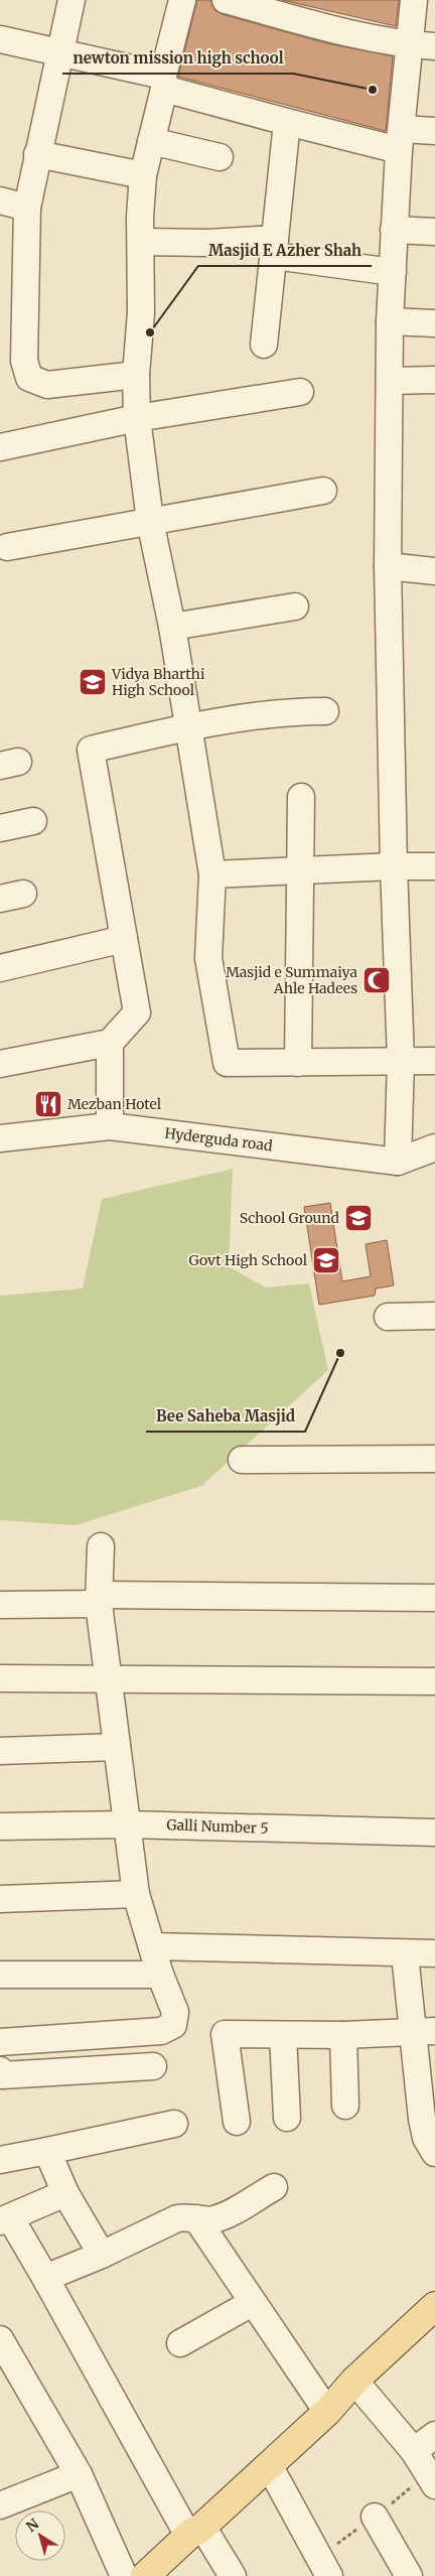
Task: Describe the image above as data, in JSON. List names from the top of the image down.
{
  "streets": {
    "street": ["Hyderguda road", "Galli Number 5"]
  },
  "places": {
    "other": ["newton mission high school", "Masjid E Azher Shah", "Bee Saheba Masjid"],
    "school or university": ["Vidya Bharthi High School", "School Ground", "Govt High School"],
    "mosque": ["Masjid e Summaiya Ahle Hadees"],
    "restaurant": ["Mezban Hotel"]
  },
  "north": "top left"
}
